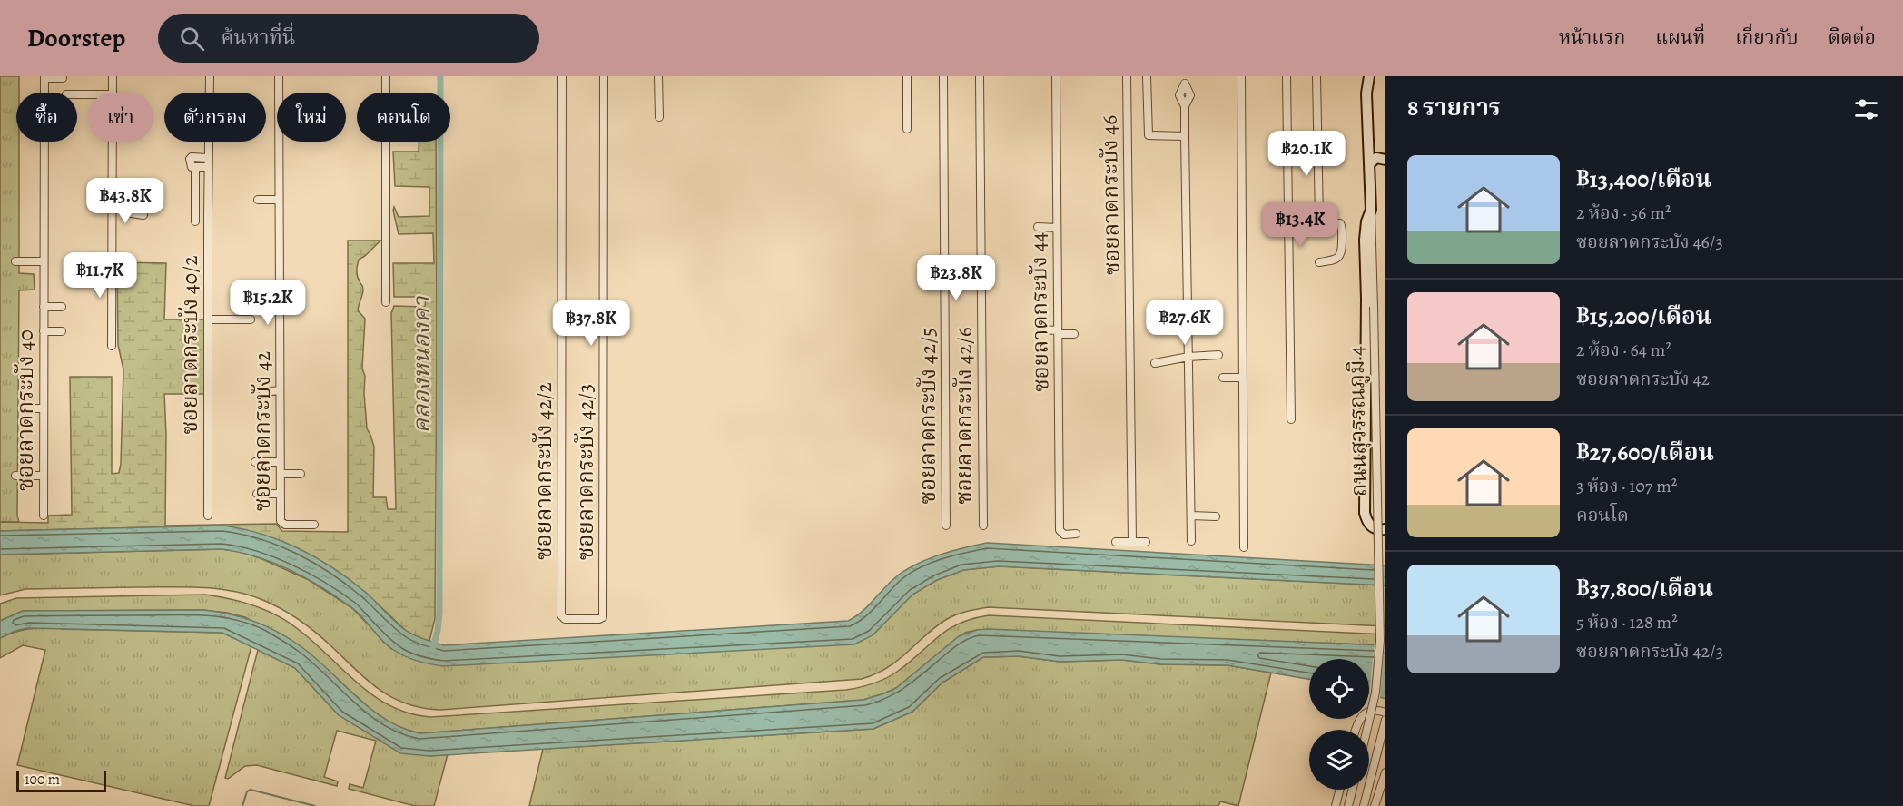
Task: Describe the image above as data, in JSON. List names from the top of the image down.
{
  "streets": {
    "street": [
      "ซอยลาดกระบัง 46",
      "ซอยลาดกระบัง 44",
      "ซอยลาดกระบัง 40/2",
      "ซอยลาดกระบัง 40",
      "ซอยลาดกระบัง 42/5",
      "ซอยลาดกระบัง 42/6",
      "ถนนสุวรรณภูมิ 4",
      "ซอยลาดกระบัง 42",
      "ซอยลาดกระบัง 42/2",
      "ซอยลาดกระบัง 42/3"
    ]
  },
  "crossings": [
    ["ซอยลาดกระบัง 42/2", "ซอยลาดกระบัง 42/3"]
  ],
  "water": ["คลองหนองคา"],
  "scale_bar": "100 m",
  "page": {
    "header": "Doorstep",
    "search": "ค้นหาที่นี่",
    "nav": [
      "หน้าแรก",
      "แผนที่",
      "เกี่ยวกับ",
      "ติดต่อ"
    ],
    "heading": "8 รายการ",
    "chip": [
      "ซื้อ",
      "เช่า",
      "ตัวกรอง",
      "ใหม่",
      "คอนโด"
    ],
    "price": [
      "฿20.1K",
      "฿43.8K",
      "฿13.4K",
      "฿11.7K",
      "฿23.8K",
      "฿15.2K",
      "฿27.6K",
      "฿37.8K"
    ],
    "list": [
      {
        "name": "฿13,400/เดือน",
        "note": "2 ห้อง · 56 m² · ซอยลาดกระบัง 46/3"
      },
      {
        "name": "฿15,200/เดือน",
        "note": "2 ห้อง · 64 m² · ซอยลาดกระบัง 42"
      },
      {
        "name": "฿27,600/เดือน",
        "note": "3 ห้อง · 107 m² · คอนโด"
      },
      {
        "name": "฿37,800/เดือน",
        "note": "5 ห้อง · 128 m² · ซอยลาดกระบัง 42/3"
      }
    ],
    "scale": "100 m"
  }
}
